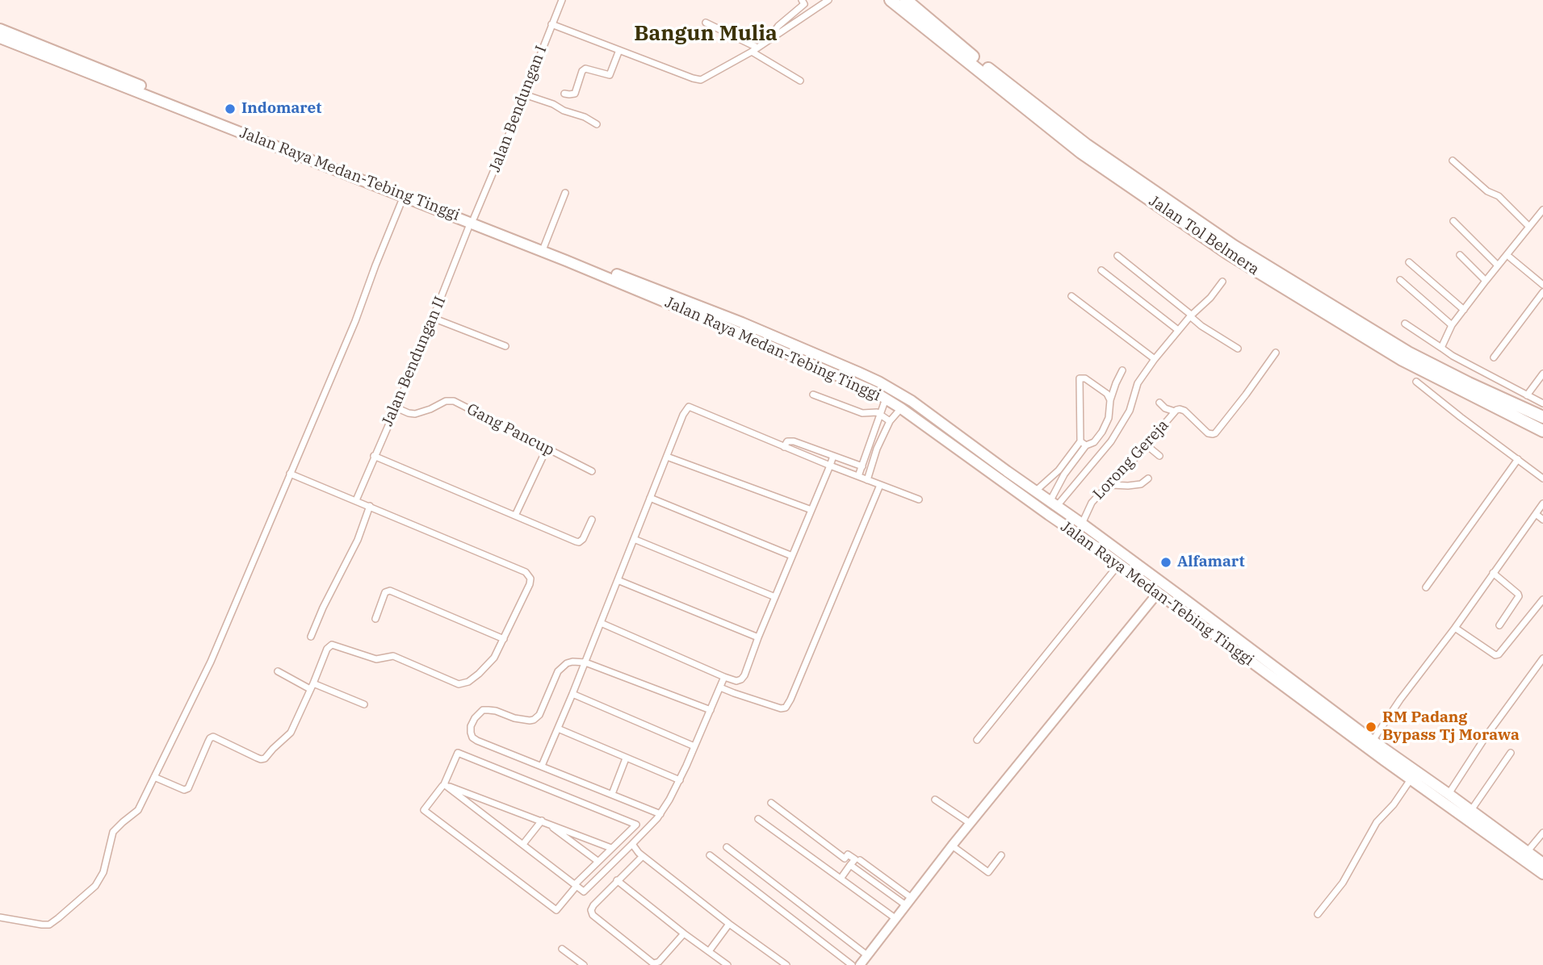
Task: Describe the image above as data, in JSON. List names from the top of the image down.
{
  "streets": {
    "highway": ["Jalan Raya Medan-Tebing Tinggi", "Jalan Tol Belmera"],
    "street": [
      "Jalan Bendungan I",
      "Jalan Bendungan II",
      "Gang Pancup",
      "Lorong Gereja"
    ]
  },
  "crossings": [
    ["Jalan Bendungan I", "Jalan Raya Medan-Tebing Tinggi"],
    ["Jalan Bendungan I", "Jalan Bendungan II"],
    ["Jalan Raya Medan-Tebing Tinggi", "Jalan Bendungan II"],
    ["Jalan Raya Medan-Tebing Tinggi", "Lorong Gereja"],
    ["Jalan Bendungan II", "Gang Pancup"]
  ],
  "districts": ["Bangun Mulia"],
  "places": ["Indomaret", "Alfamart", "RM Padang Bypass Tj Morawa"]
}
